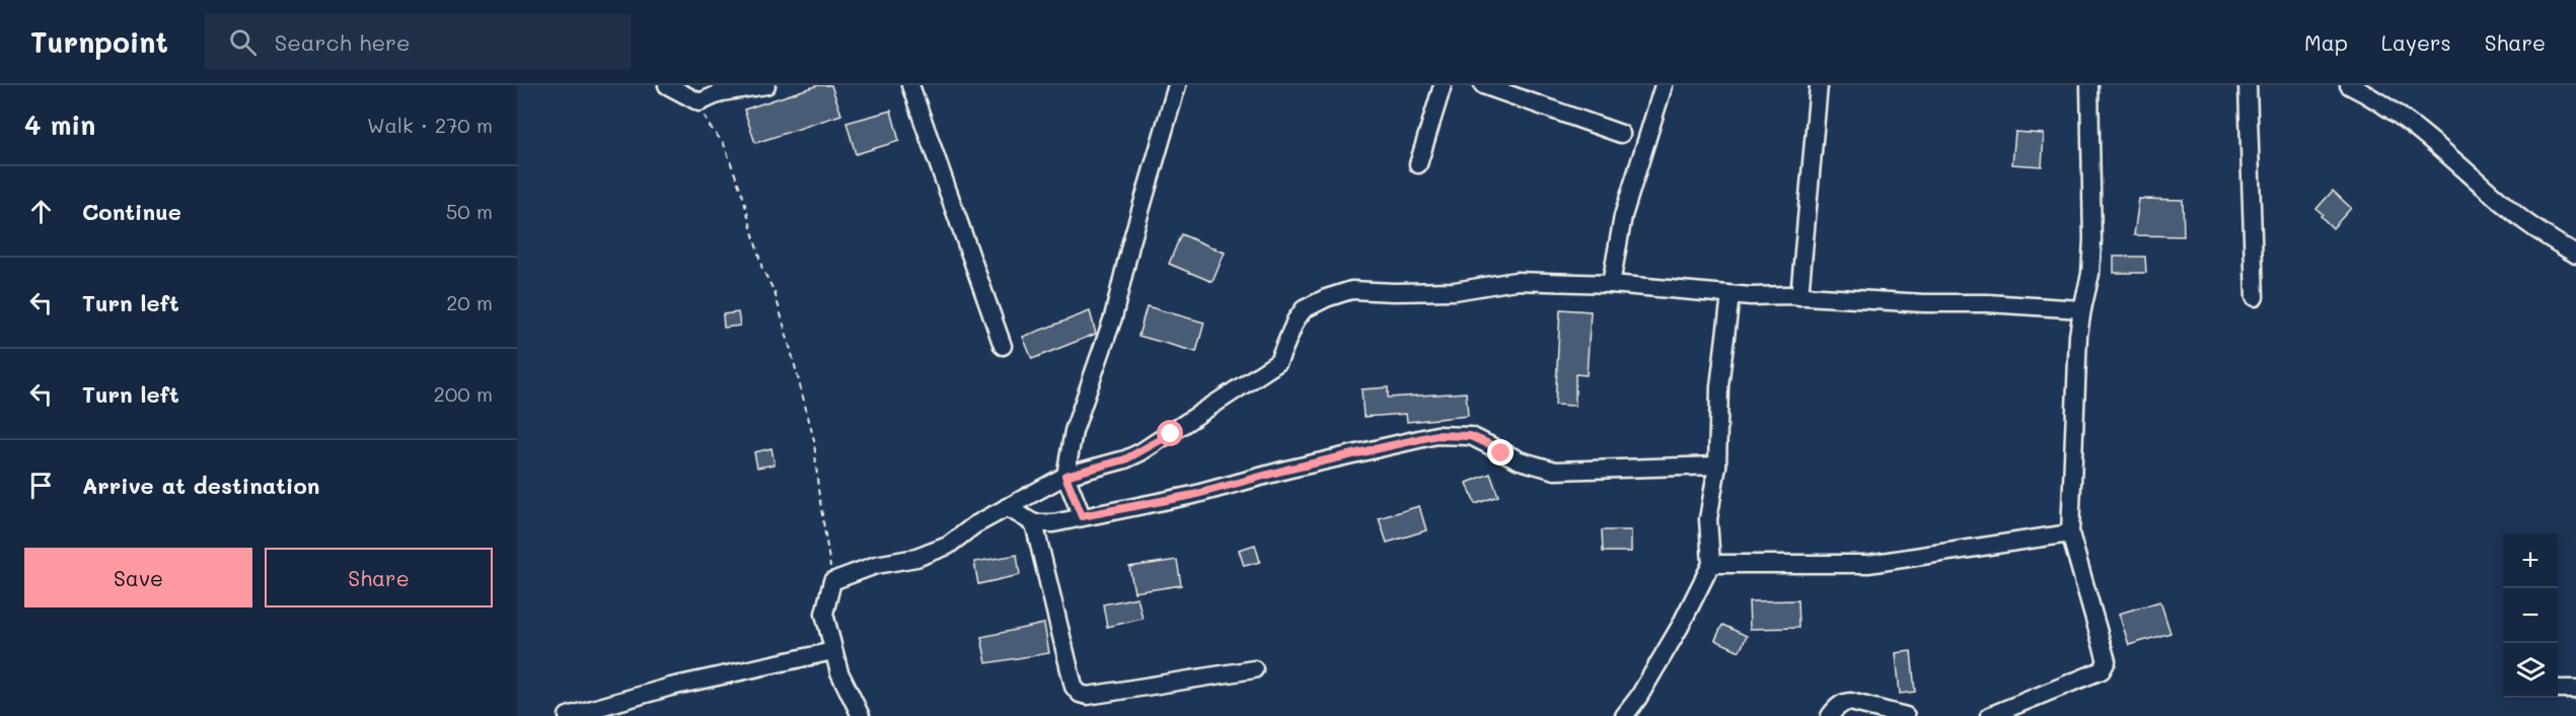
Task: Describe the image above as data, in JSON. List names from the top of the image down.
{
  "page": {
    "header": "Turnpoint",
    "search": "Search here",
    "nav": ["Map", "Layers", "Share"],
    "heading": ["4 min", "Walk · 270 m"],
    "list": [
      ["Continue", "50 m"],
      ["Turn left", "20 m"],
      ["Turn left", "200 m"],
      "Arrive at destination"
    ],
    "buttons": ["Save", "Share"],
    "map_buttons": ["+", "−"]
  }
}
